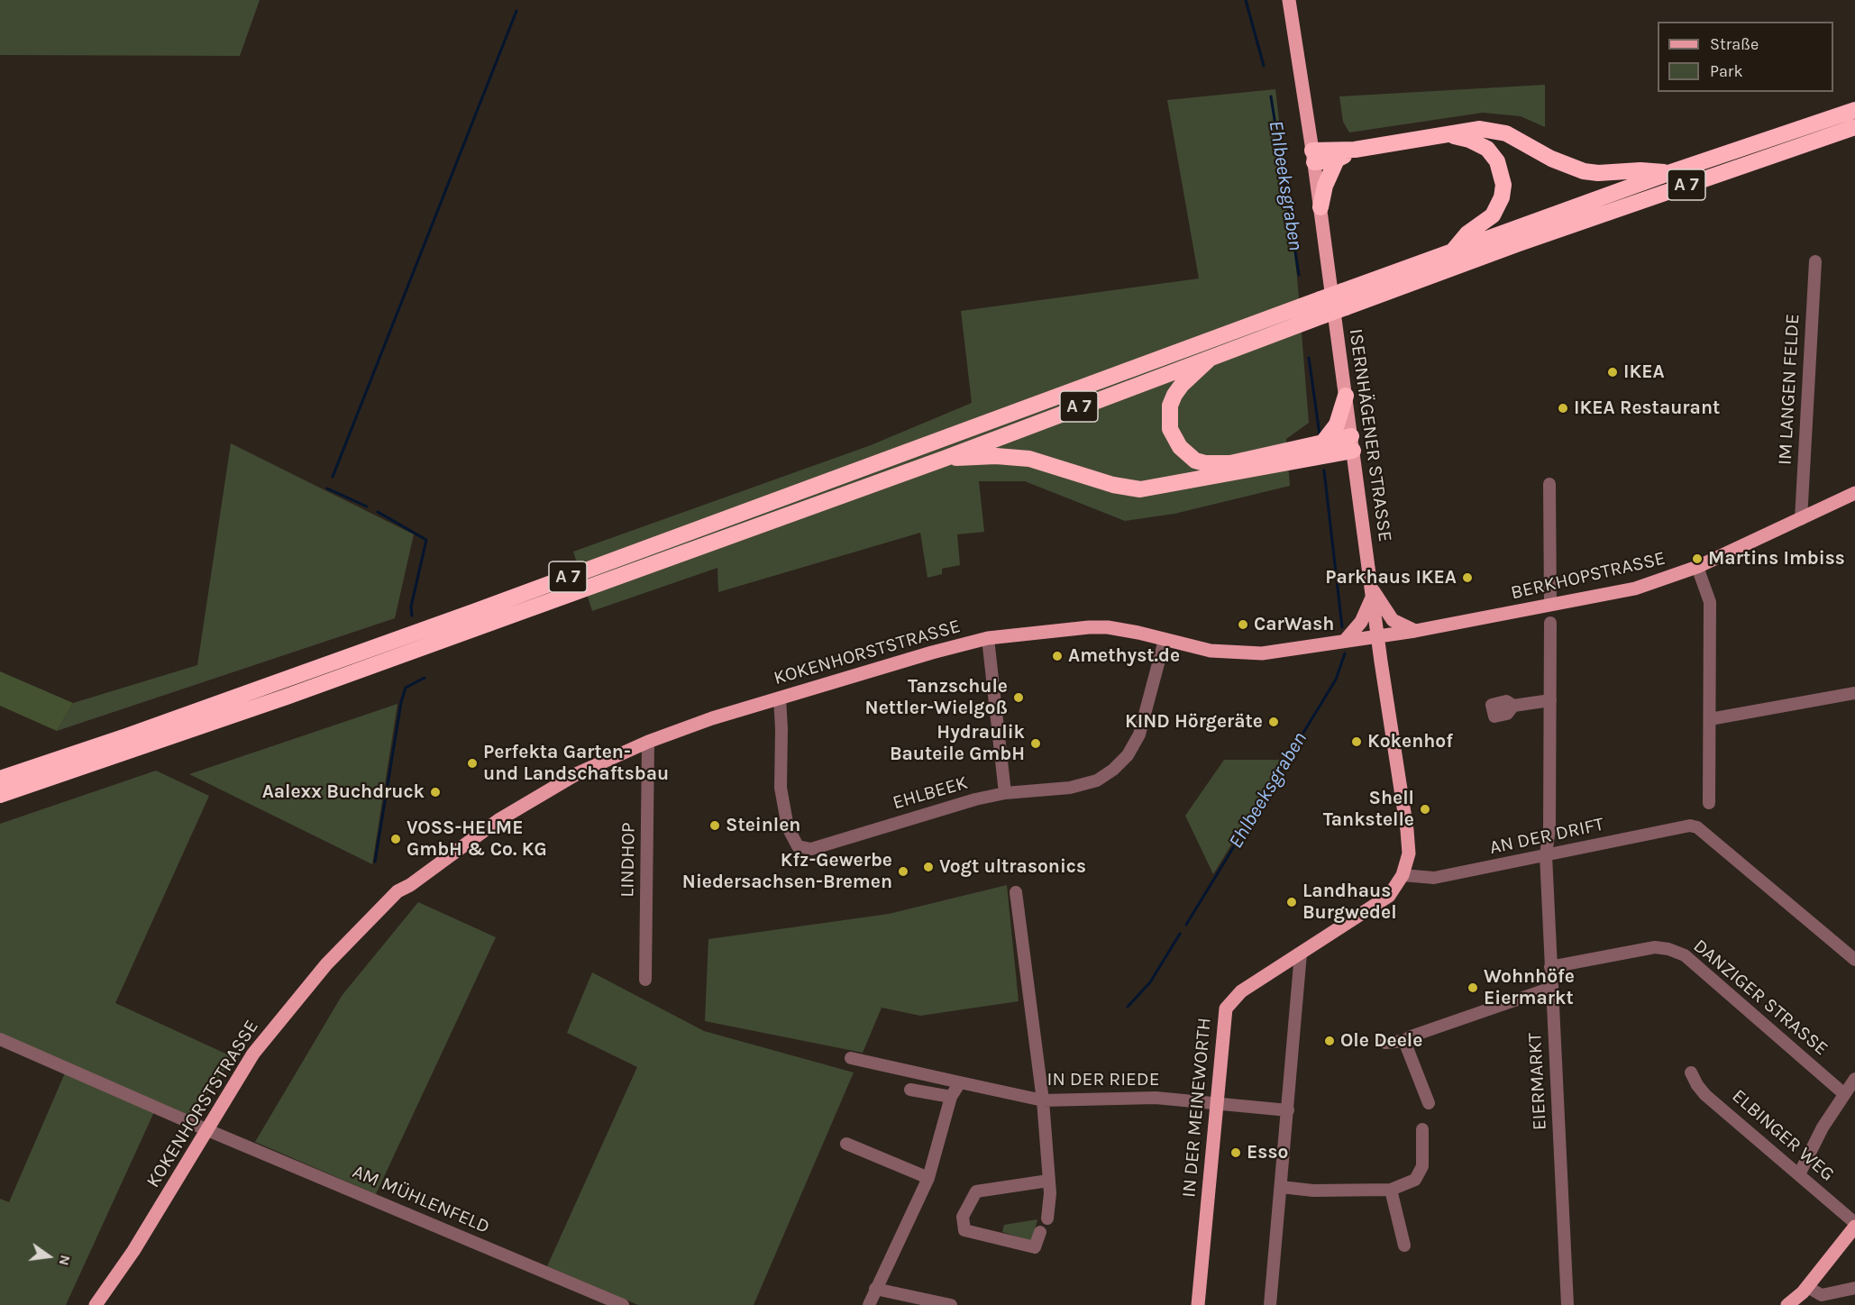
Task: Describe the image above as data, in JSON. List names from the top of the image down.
{
  "streets": {
    "highway": ["A 7"],
    "main road": [
      "ISERNHÄGENER STRASSE",
      "BERKHOPSTRASSE",
      "KOKENHORSTSTRASSE",
      "IN DER MEINEWORTH"
    ],
    "street": [
      "IM LANGEN FELDE",
      "EHLBEEK",
      "AN DER DRIFT",
      "LINDHOP",
      "DANZIGER STRASSE",
      "IN DER RIEDE",
      "EIERMARKT",
      "ELBINGER WEG",
      "AM MÜHLENFELD"
    ]
  },
  "crossings": [
    ["IM LANGEN FELDE", "BERKHOPSTRASSE"],
    ["ISERNHÄGENER STRASSE", "BERKHOPSTRASSE"],
    ["ISERNHÄGENER STRASSE", "KOKENHORSTSTRASSE"],
    ["ISERNHÄGENER STRASSE", "AN DER DRIFT"],
    ["ISERNHÄGENER STRASSE", "IN DER MEINEWORTH"],
    ["BERKHOPSTRASSE", "KOKENHORSTSTRASSE"],
    ["KOKENHORSTSTRASSE", "EHLBEEK"],
    ["KOKENHORSTSTRASSE", "LINDHOP"],
    ["KOKENHORSTSTRASSE", "AM MÜHLENFELD"],
    ["AN DER DRIFT", "EIERMARKT"],
    ["AN DER DRIFT", "IN DER MEINEWORTH"],
    ["DANZIGER STRASSE", "EIERMARKT"],
    ["IN DER RIEDE", "IN DER MEINEWORTH"]
  ],
  "water": ["Ehlbeeksgraben"],
  "places": [
    "IKEA",
    "IKEA Restaurant",
    "Martins Imbiss",
    "Parkhaus IKEA",
    "CarWash",
    "Amethyst.de",
    "Tanzschule Nettler-Wielgoß",
    "KIND Hörgeräte",
    "Kokenhof",
    "Hydraulik Bauteile GmbH",
    "Perfekta Garten- und Landschaftsbau",
    "Aalexx Buchdruck",
    "Shell Tankstelle",
    "Steinlen",
    "VOSS-HELME GmbH & Co. KG",
    "Vogt ultrasonics",
    "Kfz-Gewerbe Niedersachsen-Bremen",
    "Landhaus Burgwedel",
    "Wohnhöfe Eiermarkt",
    "Ole Deele",
    "Esso"
  ],
  "legend": ["Straße", "Park"],
  "north": "right"
}
